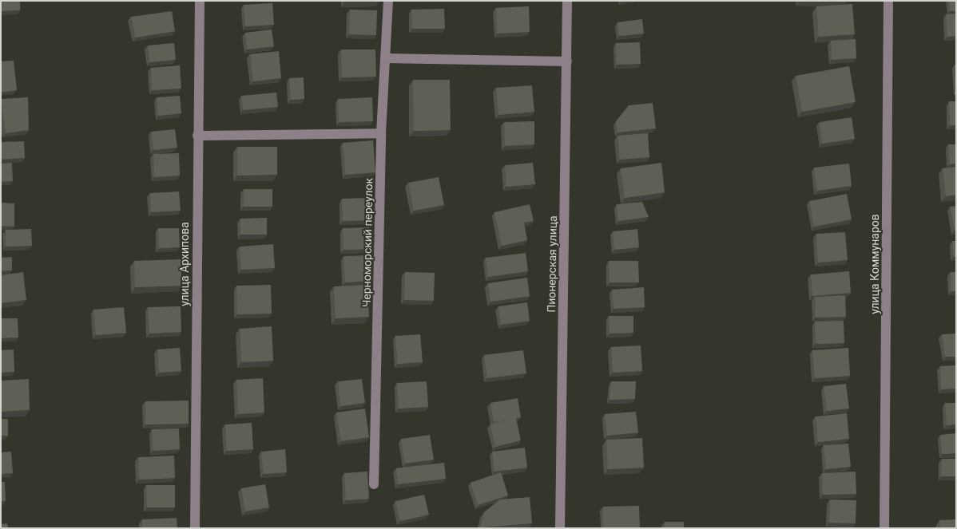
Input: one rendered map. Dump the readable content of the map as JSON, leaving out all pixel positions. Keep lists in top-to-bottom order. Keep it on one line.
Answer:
{"streets":{"street":["Черноморский переулок","улица Архипова","Пионерская улица","улица Коммунаров"]}}
